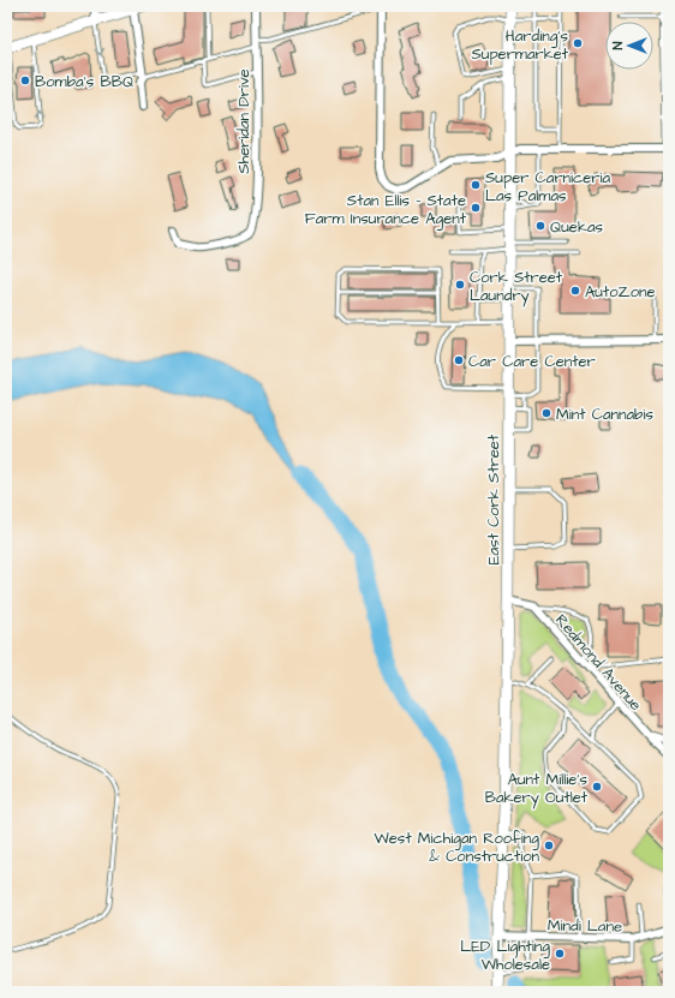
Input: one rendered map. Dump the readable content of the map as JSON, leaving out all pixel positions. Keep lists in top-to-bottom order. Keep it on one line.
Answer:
{"streets":{"street":["Sheridan Drive","East Cork Street","Redmond Avenue","Mindi Lane"]},"crossings":[["East Cork Street","Redmond Avenue"],["East Cork Street","Mindi Lane"]],"places":["Harding's Supermarket","Bomba's BBQ","Super Carniceria Las Palmas","Stan Ellis - State Farm Insurance Agent","Quekas","Cork Street Laundry","AutoZone","Car Care Center","Mint Cannabis","Aunt Millie's Bakery Outlet","West Michigan Roofing & Construction","LED Lighting Wholesale"],"north":"left"}
